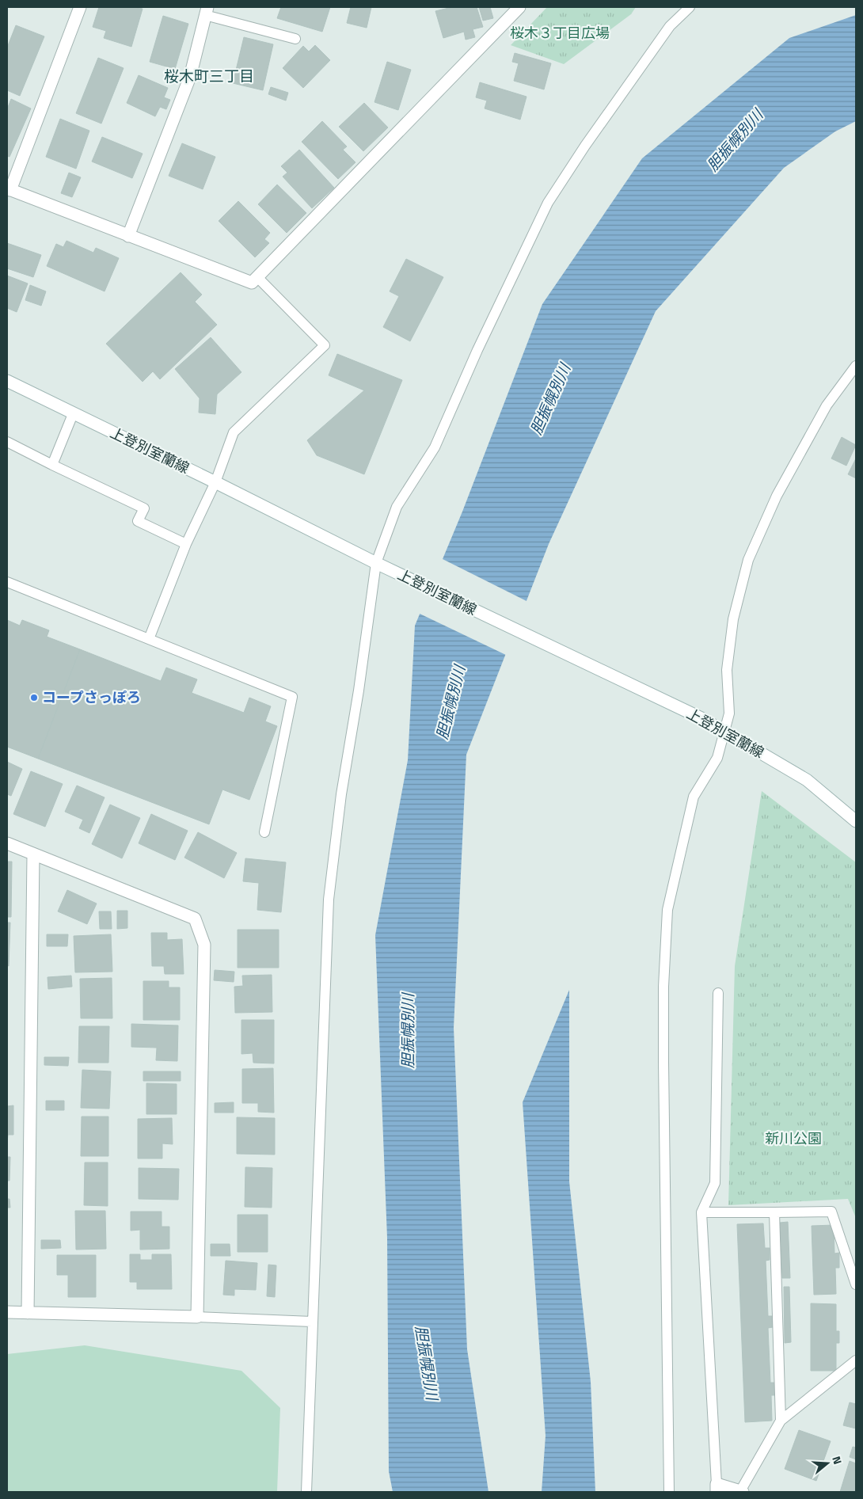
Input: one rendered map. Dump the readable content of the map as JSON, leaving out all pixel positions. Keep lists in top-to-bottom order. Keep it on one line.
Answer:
{"streets":{"street":["上登別室蘭線"]},"districts":["桜木町三丁目"],"water":["胆振幌別川"],"parks":["桜木３丁目広場","新川公園"],"places":["コープさっぽろ"],"north":"right"}
